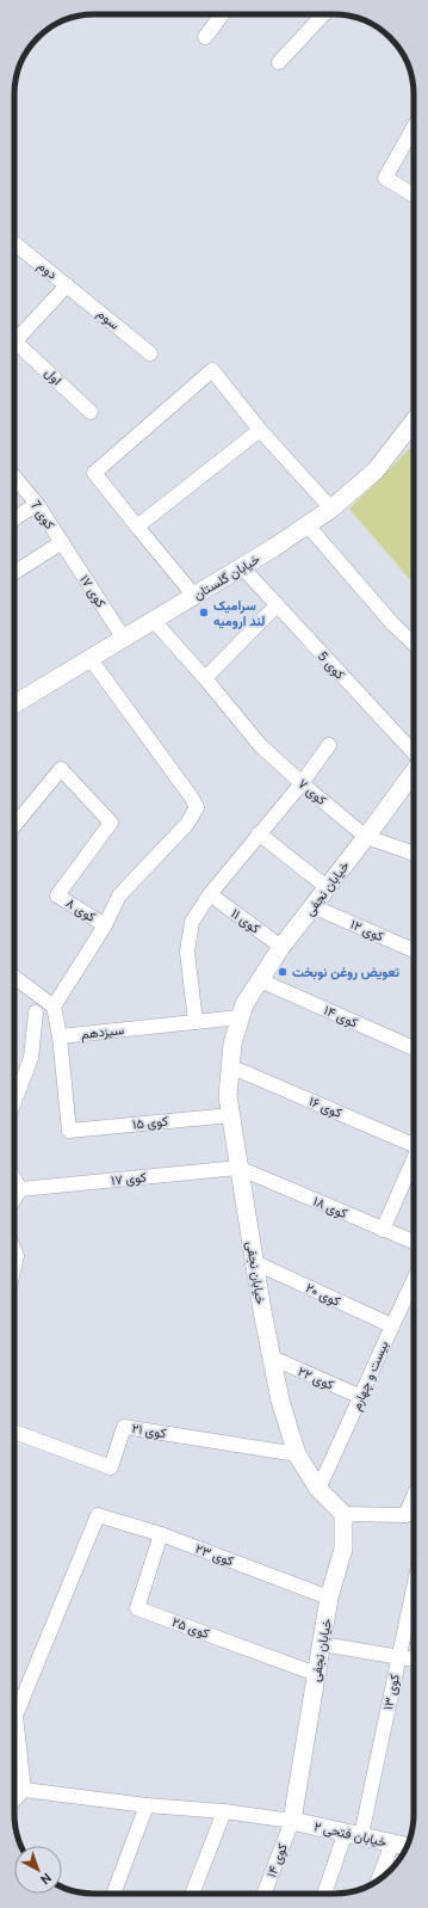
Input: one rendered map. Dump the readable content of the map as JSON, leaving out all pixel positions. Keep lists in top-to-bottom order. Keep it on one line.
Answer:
{"streets":{"street":["دوم","سوم","اول","کوی 7","خیابان گلستان","کوی ۱۷","کوی 5","کوی ۷","خیابان نجفی","کوی ۸","کوی ۱۱","کوی ۱۲","کوی ۱۴","سیزدهم","کوی ۱۶","کوی ۱۵","کوی ۱۸","کوی ۲۰","بیست و چهارم","کوی ۲۲","کوی ۲۱","کوی ۲۳","کوی ۲۵","کوی ۱۳","خیابان فتحی ۲"]},"crossings":[["دوم","سوم"],["کوی 7","کوی ۱۷"],["خیابان گلستان","کوی ۱۷"],["خیابان گلستان","کوی 5"],["خیابان گلستان","کوی ۷"],["کوی ۱۷","خیابان نجفی"],["کوی ۱۷","کوی ۱۸"],["کوی ۷","خیابان نجفی"],["خیابان نجفی","کوی ۱۱"],["خیابان نجفی","کوی ۱۲"],["خیابان نجفی","کوی ۱۴"],["خیابان نجفی","سیزدهم"],["خیابان نجفی","کوی ۱۶"],["خیابان نجفی","کوی ۱۵"],["خیابان نجفی","کوی ۱۸"],["خیابان نجفی","کوی ۲۰"],["خیابان نجفی","بیست و چهارم"],["خیابان نجفی","کوی ۲۲"],["خیابان نجفی","کوی ۲۱"],["خیابان نجفی","کوی ۲۳"],["خیابان نجفی","کوی ۲۵"],["خیابان نجفی","خیابان فتحی ۲"],["کوی ۱۴","خیابان فتحی ۲"],["سیزدهم","کوی ۱۵"],["کوی ۲۰","بیست و چهارم"],["بیست و چهارم","کوی ۲۲"],["کوی ۲۳","کوی ۲۵"],["کوی ۱۳","خیابان فتحی ۲"]],"places":["سرامیک لند ارومیه","تعویض روغن نوبخت"],"north":"bottom right"}
